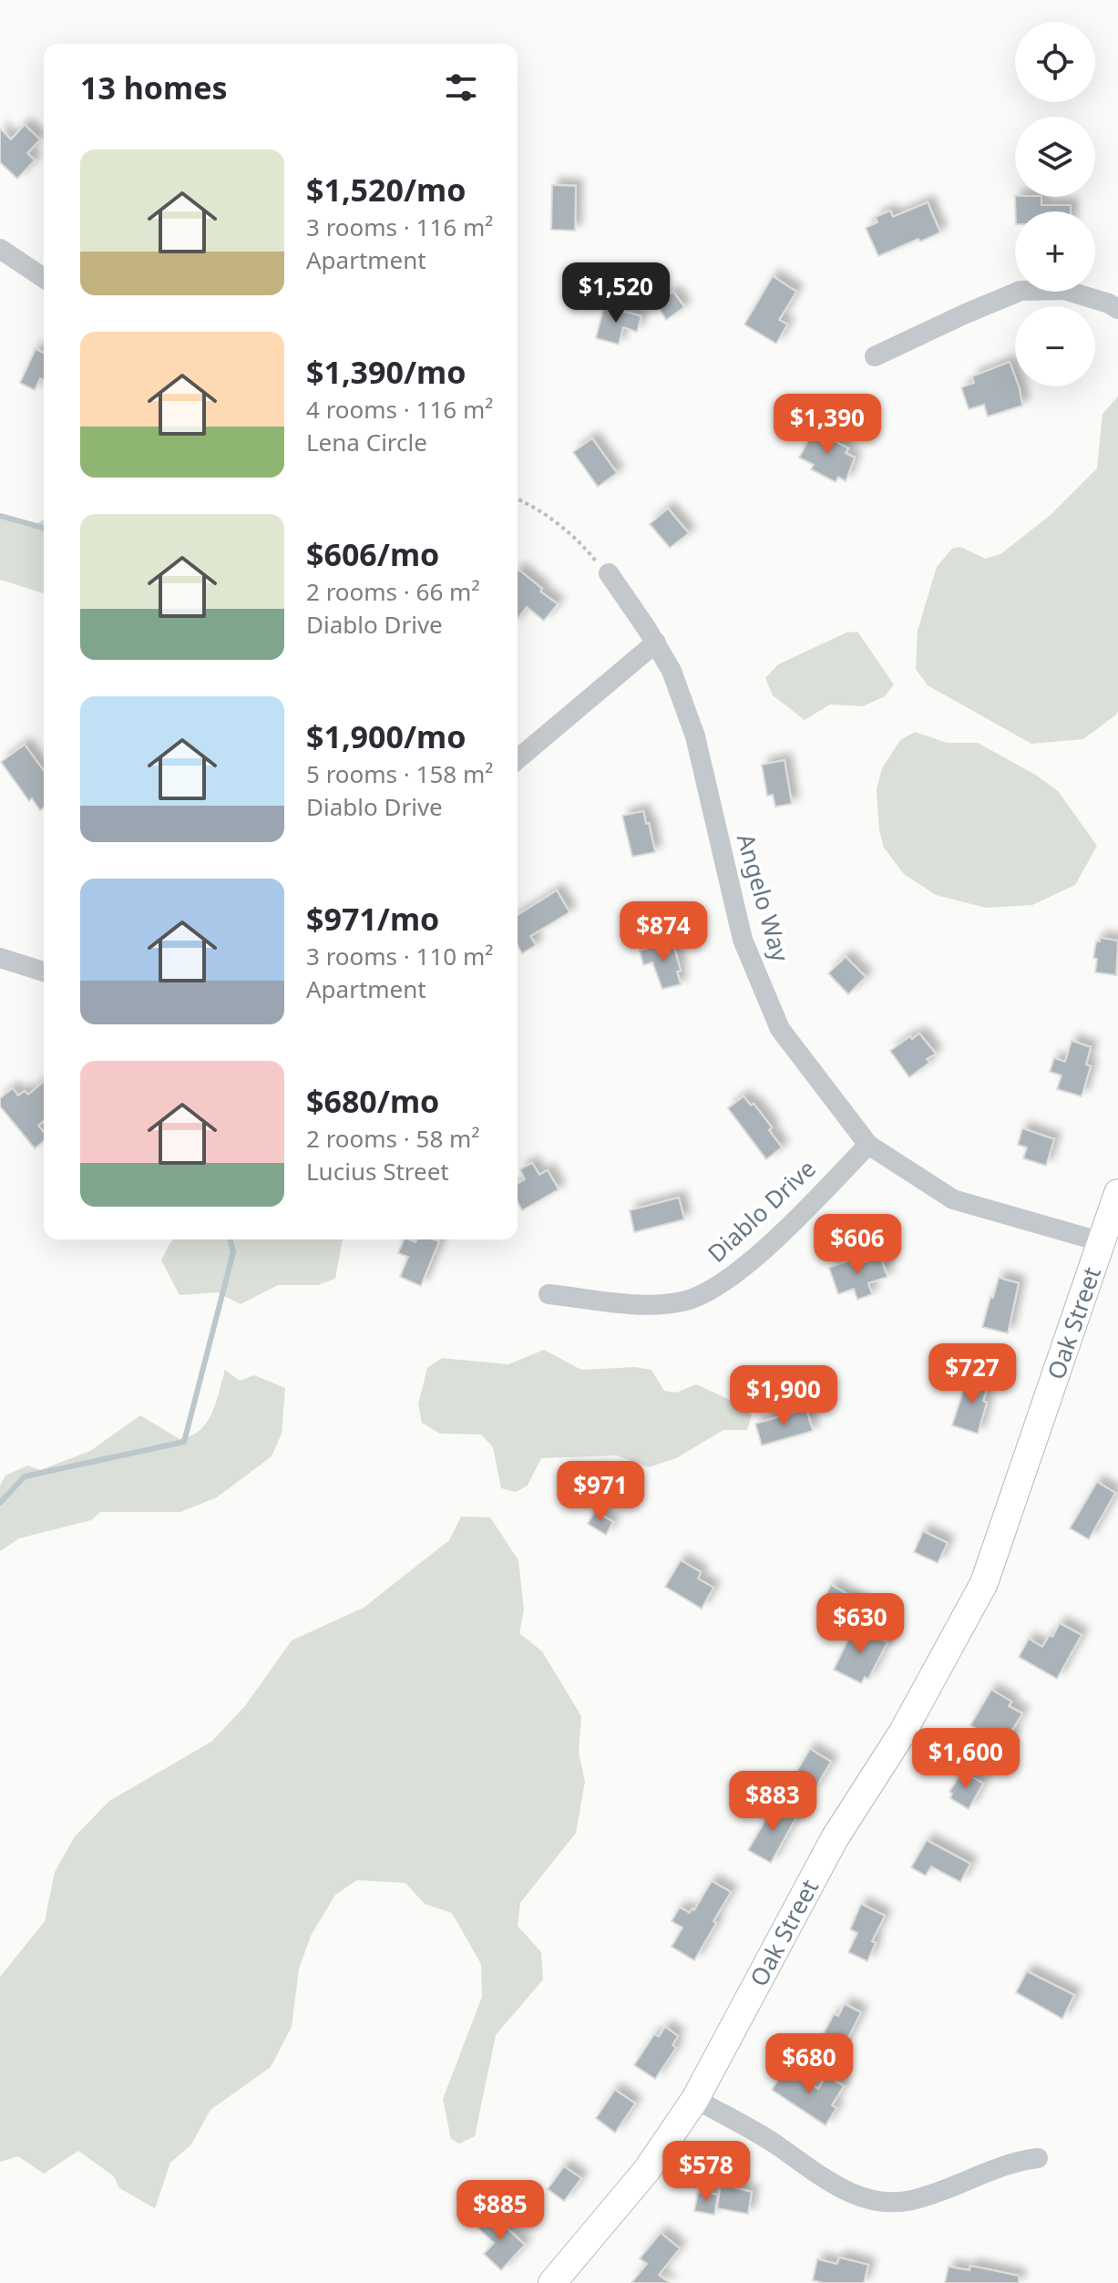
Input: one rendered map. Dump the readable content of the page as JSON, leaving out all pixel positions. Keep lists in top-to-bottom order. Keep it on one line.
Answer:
{"streets":{"main road":["Oak Street"],"street":["Angelo Way","Diablo Drive"]},"crossings":[["Angelo Way","Diablo Drive"],["Angelo Way","Oak Street"]],"page":{"map_buttons":["+","−"],"heading":"13 homes","list":[{"name":"$1,520/mo","note":"3 rooms · 116 m² · Apartment"},{"name":"$1,390/mo","note":"4 rooms · 116 m² · Lena Circle"},{"name":"$606/mo","note":"2 rooms · 66 m² · Diablo Drive"},{"name":"$1,900/mo","note":"5 rooms · 158 m² · Diablo Drive"},{"name":"$971/mo","note":"3 rooms · 110 m² · Apartment"},{"name":"$680/mo","note":"2 rooms · 58 m² · Lucius Street"}],"price":["$1,520","$1,390","$874","$606","$727","$1,900","$971","$630","$1,600","$883","$680","$578","$885"]}}
